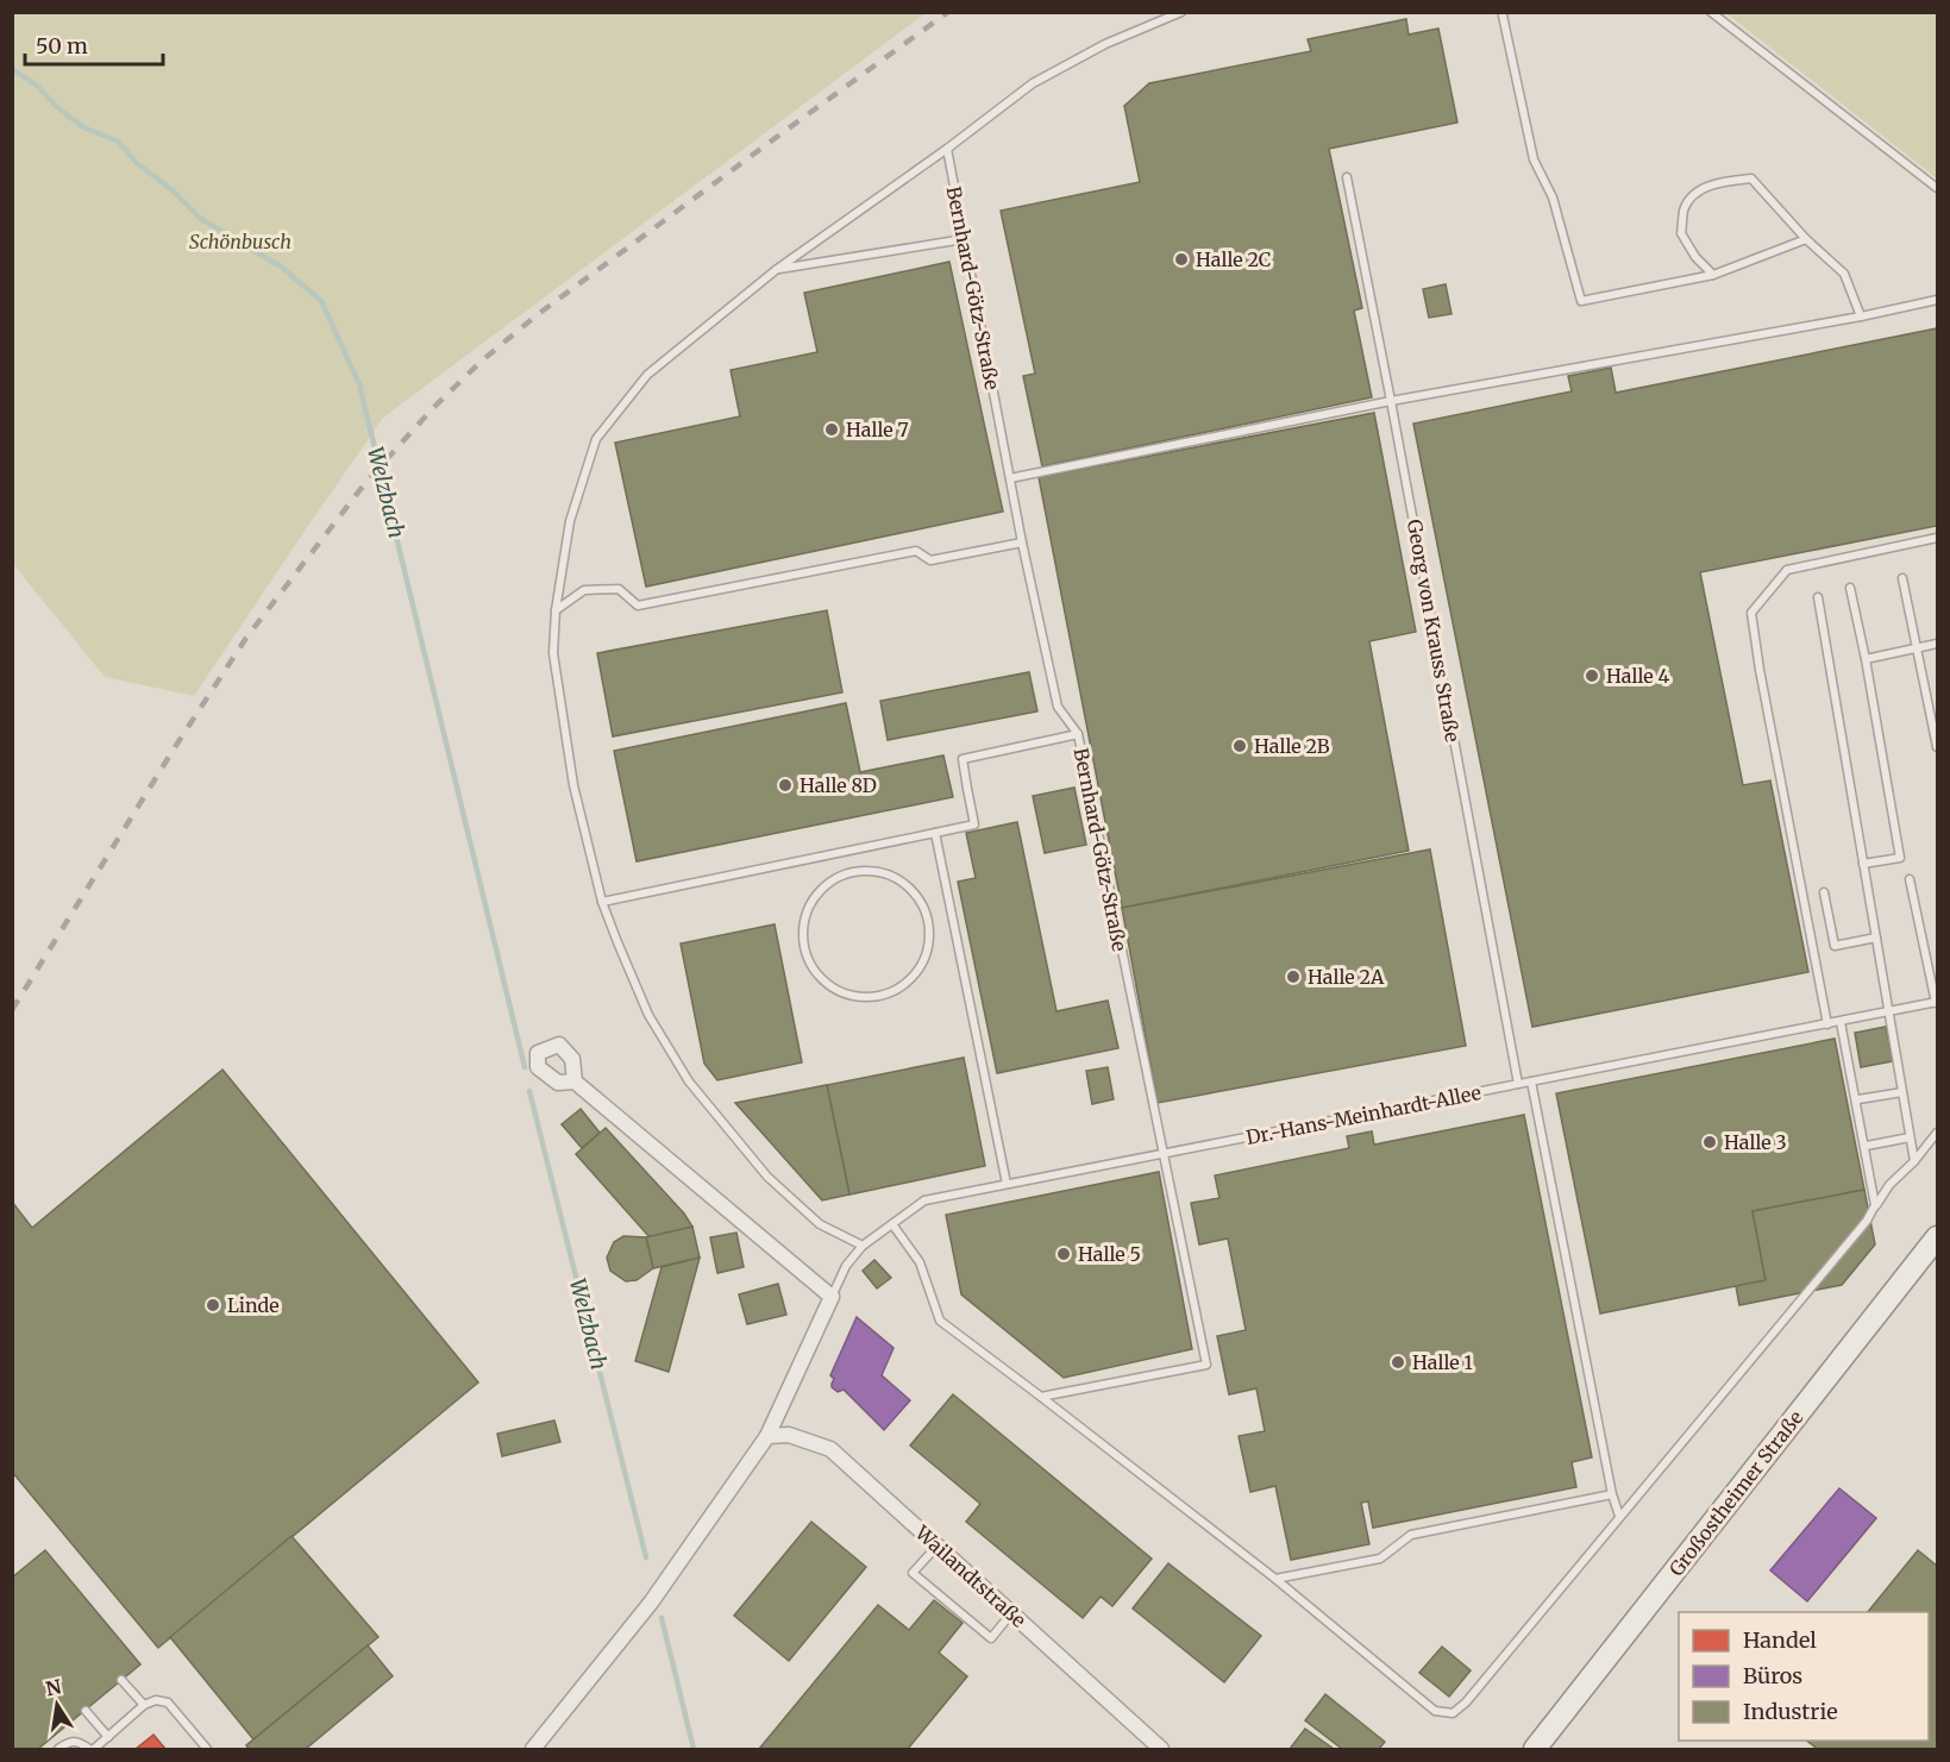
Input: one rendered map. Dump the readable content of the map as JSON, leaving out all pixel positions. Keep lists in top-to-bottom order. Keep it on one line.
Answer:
{"streets":{"main road":["Großostheimer Straße"],"street":["Wailandtstraße"],"lane":["Bernhard-Götz-Straße","Georg von Krauss Straße","Dr.-Hans-Meinhardt-Allee"]},"crossings":[["Bernhard-Götz-Straße","Dr.-Hans-Meinhardt-Allee"],["Georg von Krauss Straße","Dr.-Hans-Meinhardt-Allee"]],"water":["Welzbach"],"parks":["Schönbusch"],"places":["Halle 2C","Halle 7","Halle 4","Halle 2B","Halle 8D","Halle 2A","Halle 3","Halle 5","Linde","Halle 1"],"legend":["Handel","Büros","Industrie"],"scale_bar":"50 m","north":"top"}
